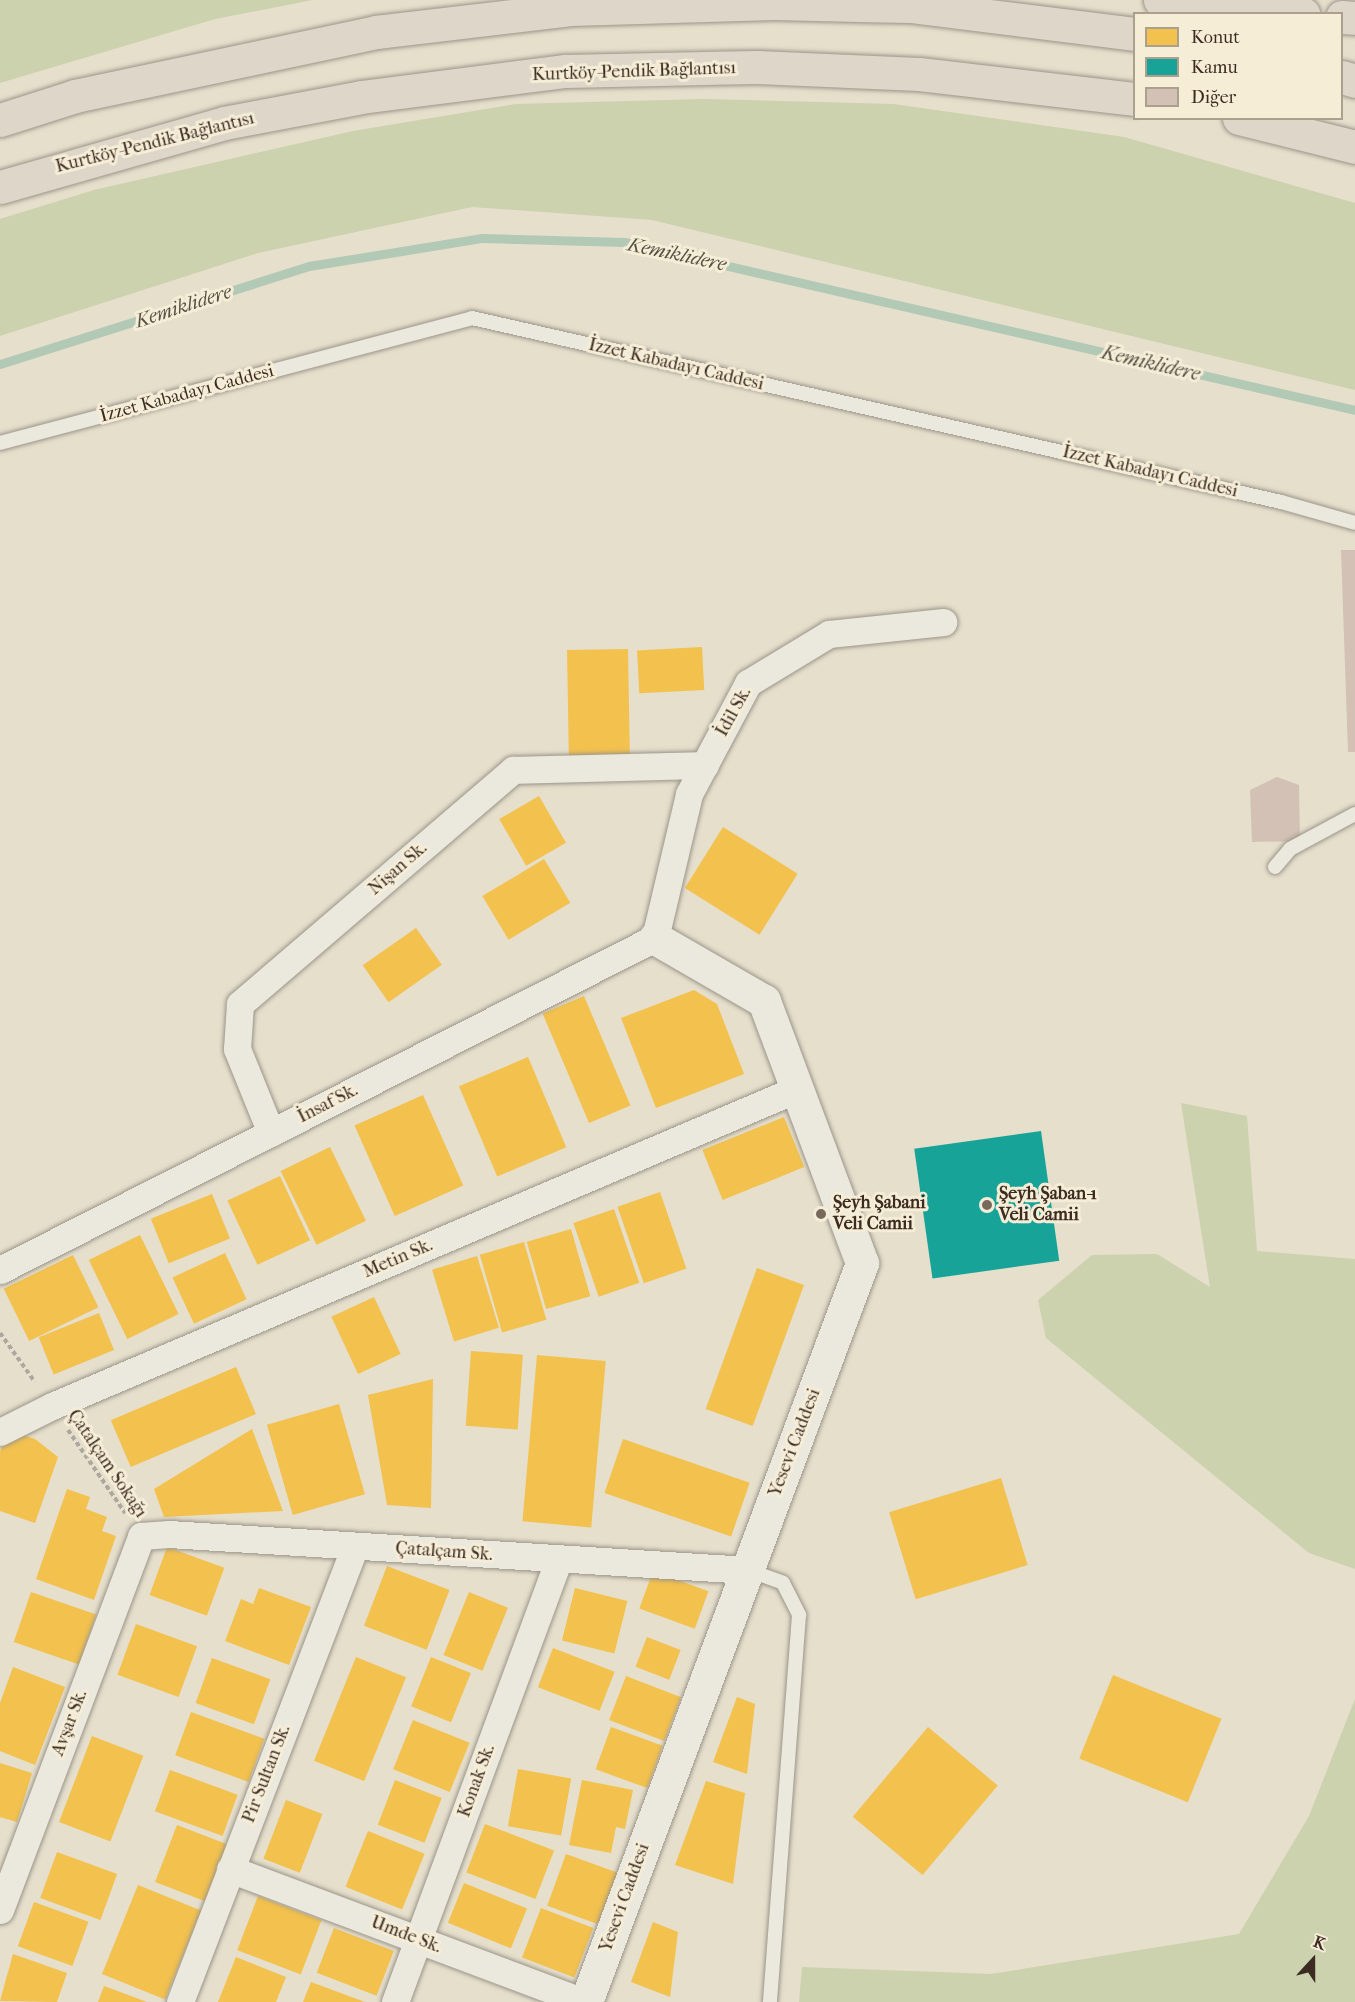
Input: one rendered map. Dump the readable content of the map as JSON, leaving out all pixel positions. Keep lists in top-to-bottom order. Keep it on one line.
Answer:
{"streets":{"highway":["Kurtköy-Pendik Bağlantısı"],"street":["İdil Sk.","Nişan Sk.","İnsaf Sk.","Metin Sk.","Yesevi Caddesi","Çatalçam Sk.","Avşar Sk.","Pir Sultan Sk.","Konak Sk.","Umde Sk."],"lane":["İzzet Kabadayı Caddesi"],"path":["Çatalçam Sokağı"]},"crossings":[["İdil Sk.","Nişan Sk."],["İdil Sk.","İnsaf Sk."],["İdil Sk.","Yesevi Caddesi"],["Nişan Sk.","İnsaf Sk."],["İnsaf Sk.","Yesevi Caddesi"],["Metin Sk.","Yesevi Caddesi"],["Metin Sk.","Çatalçam Sokağı"],["Yesevi Caddesi","Çatalçam Sk."],["Yesevi Caddesi","Umde Sk."],["Çatalçam Sokağı","Çatalçam Sk."],["Çatalçam Sokağı","Avşar Sk."],["Çatalçam Sk.","Avşar Sk."],["Çatalçam Sk.","Pir Sultan Sk."],["Çatalçam Sk.","Konak Sk."],["Pir Sultan Sk.","Umde Sk."],["Konak Sk.","Umde Sk."]],"water":["Kemiklidere"],"places":["Şeyh Şaban-ı Veli Camii","Şeyh Şabani Veli Camii"],"legend":["Konut","Kamu","Diğer"],"north":"top"}
